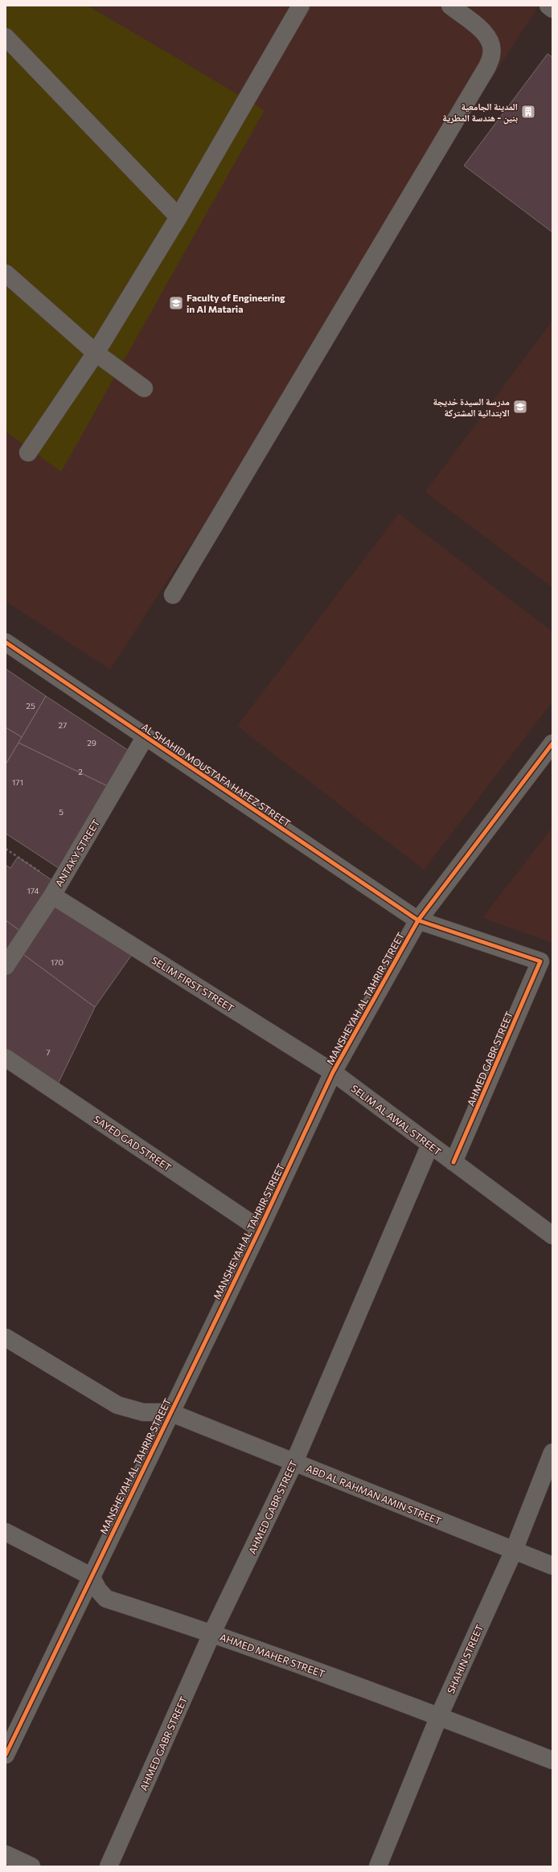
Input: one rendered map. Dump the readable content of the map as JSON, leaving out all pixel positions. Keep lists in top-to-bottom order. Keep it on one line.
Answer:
{"streets":{"street":["AL SHAHID MOUSTAFA HAFEZ STREET","ANTAKY STREET","SELIM FIRST STREET","MANSHEYAH AL TAHRIR STREET","AHMED GABR STREET","SELIM AL AWAL STREET","SAYED GAD STREET","ABD AL RAHMAN AMIN STREET","AHMED MAHER STREET","SHAHIN STREET"]},"crossings":[["AL SHAHID MOUSTAFA HAFEZ STREET","ANTAKY STREET"],["AL SHAHID MOUSTAFA HAFEZ STREET","MANSHEYAH AL TAHRIR STREET"],["AL SHAHID MOUSTAFA HAFEZ STREET","AHMED GABR STREET"],["ANTAKY STREET","SELIM FIRST STREET"],["SELIM FIRST STREET","MANSHEYAH AL TAHRIR STREET"],["SELIM FIRST STREET","SELIM AL AWAL STREET"],["MANSHEYAH AL TAHRIR STREET","SELIM AL AWAL STREET"],["MANSHEYAH AL TAHRIR STREET","SAYED GAD STREET"],["MANSHEYAH AL TAHRIR STREET","ABD AL RAHMAN AMIN STREET"],["MANSHEYAH AL TAHRIR STREET","AHMED MAHER STREET"],["AHMED GABR STREET","SELIM AL AWAL STREET"],["AHMED GABR STREET","ABD AL RAHMAN AMIN STREET"],["AHMED GABR STREET","AHMED MAHER STREET"],["ABD AL RAHMAN AMIN STREET","SHAHIN STREET"],["AHMED MAHER STREET","SHAHIN STREET"]],"places":{"building":["المدينة الجامعية بنين - هندسة المطرية"],"school or university":["Faculty of Engineering in Al Mataria","مدرسة السيدة خديجة الابتدائية المشتركة"]},"house_numbers":["25","27","29","2","171","5","174","170","7"]}
